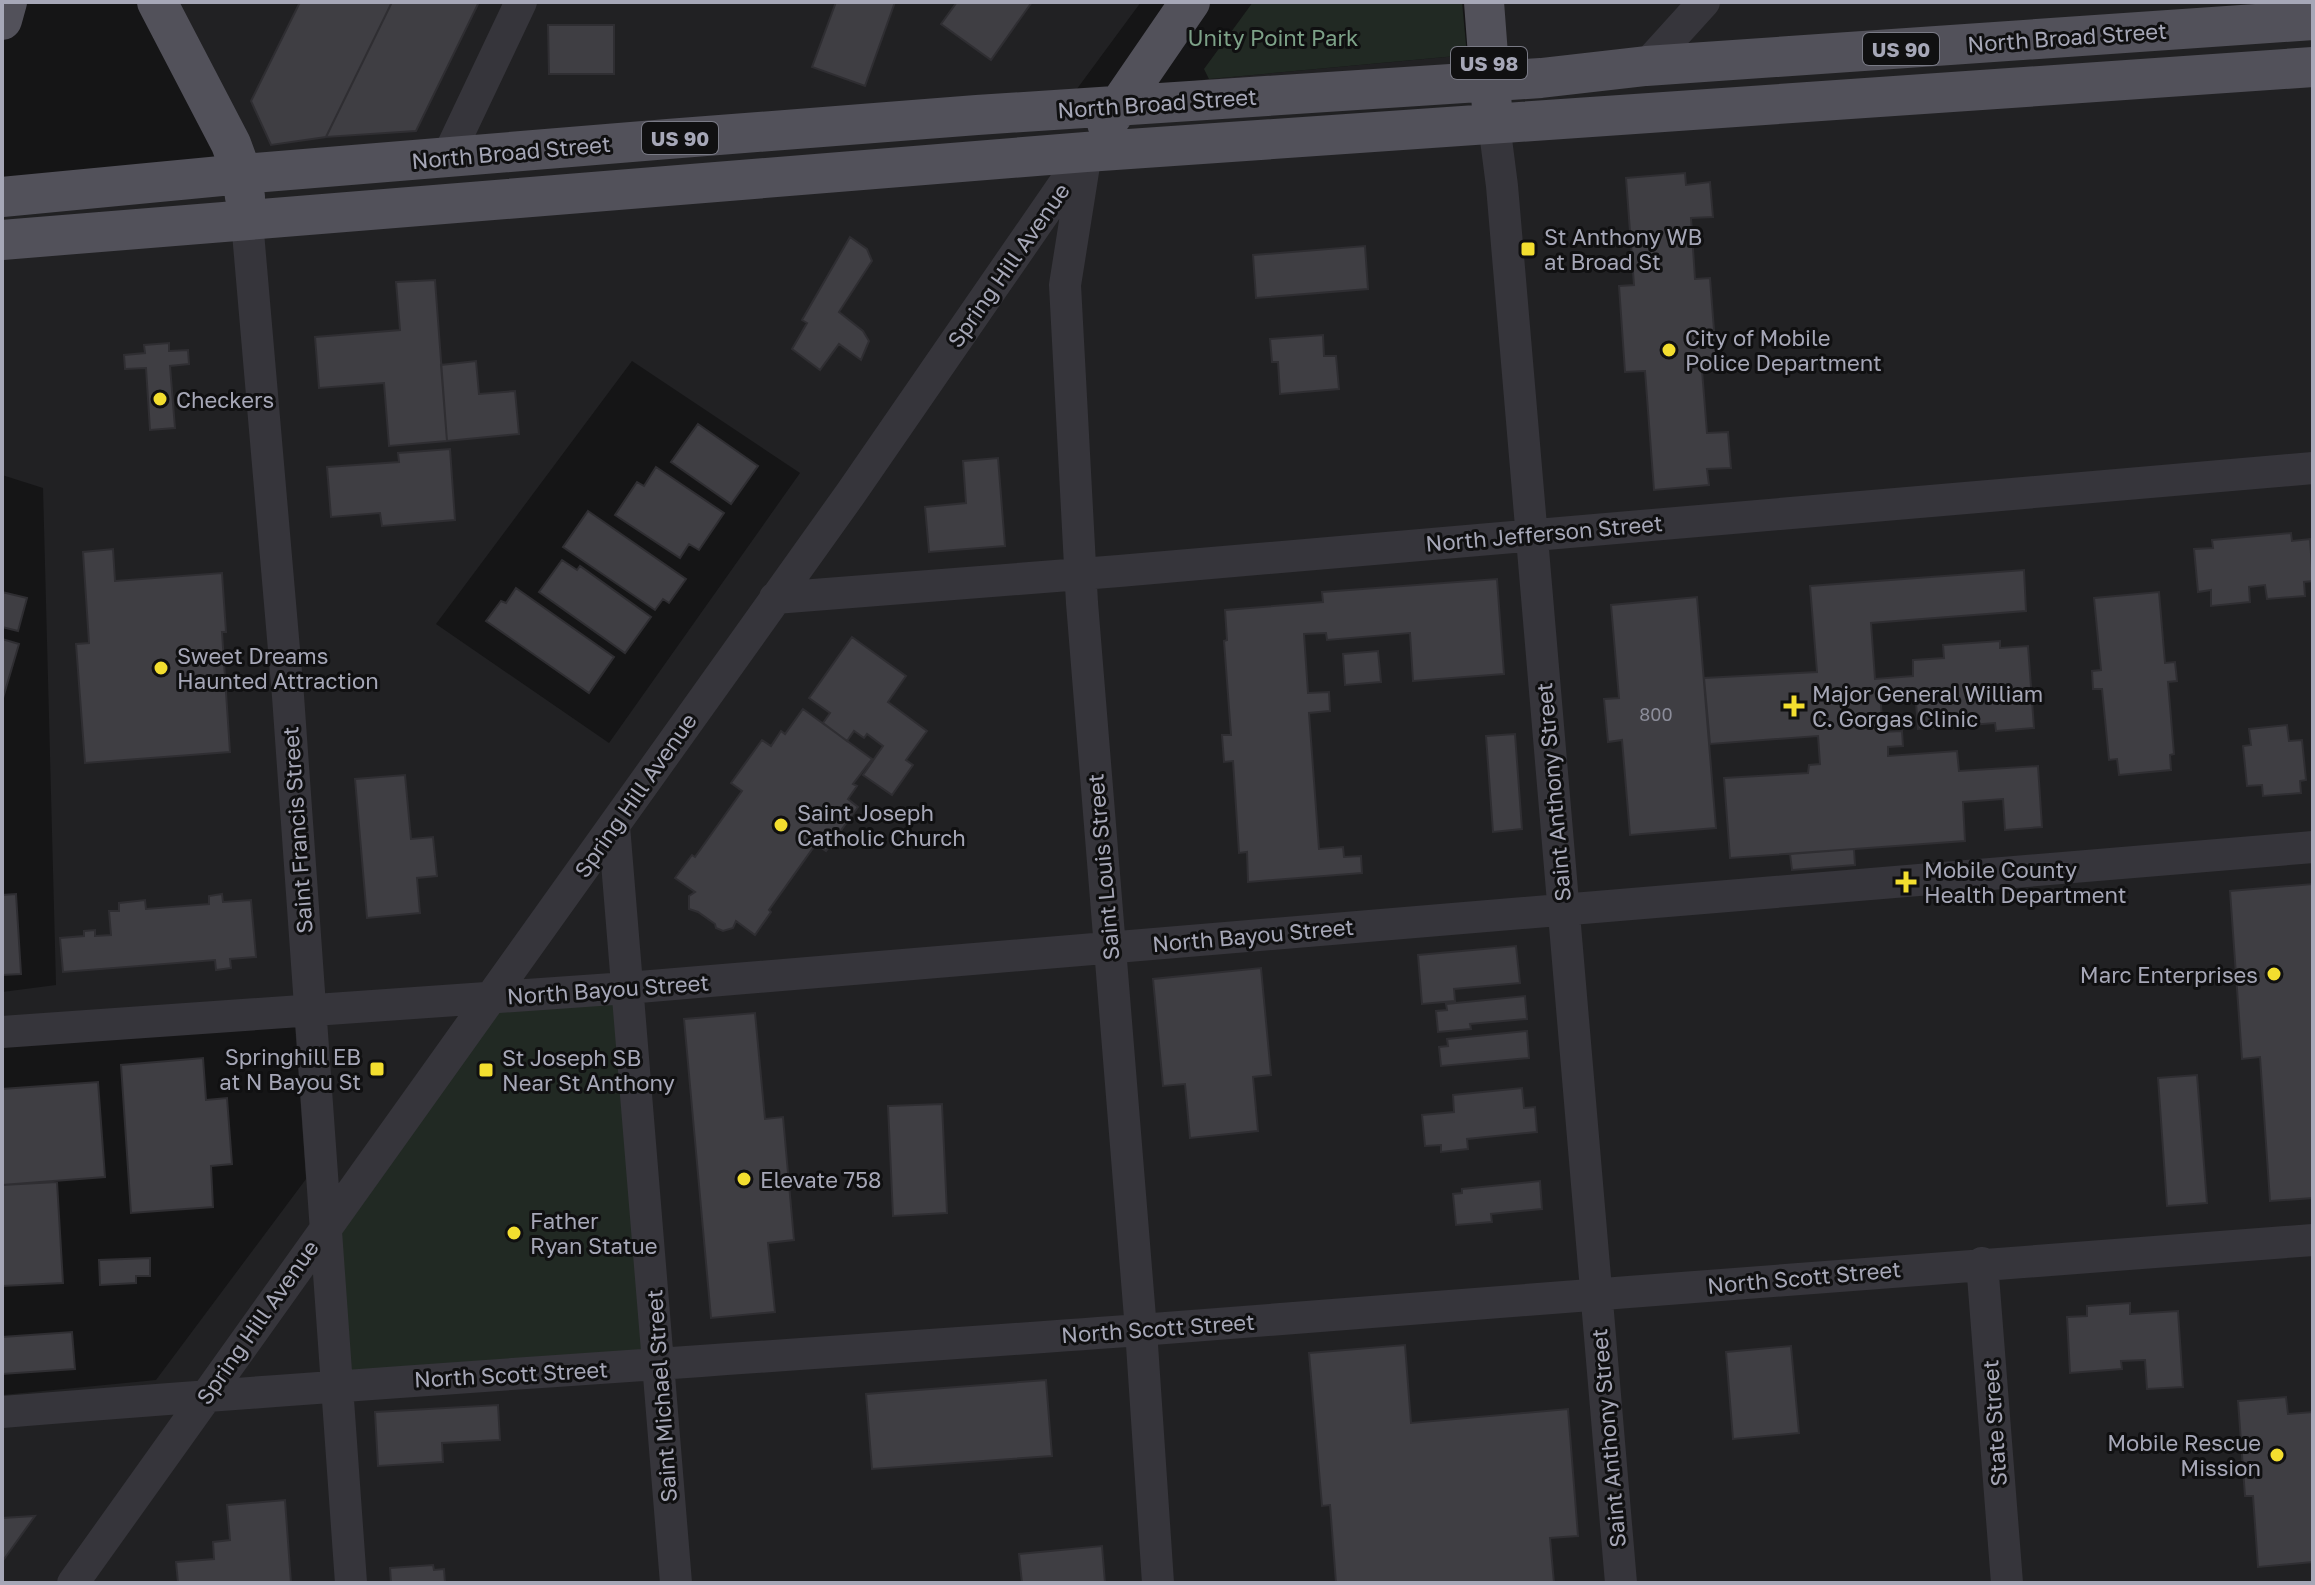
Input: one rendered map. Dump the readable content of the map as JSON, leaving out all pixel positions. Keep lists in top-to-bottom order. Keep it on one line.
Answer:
{"streets":{"main road":["North Broad Street","US 90","US 98","Spring Hill Avenue","Saint Anthony Street","Saint Francis Street"],"street":["North Jefferson Street","Saint Louis Street","North Bayou Street","North Scott Street","Saint Michael Street","State Street"]},"crossings":[["North Broad Street","Spring Hill Avenue"],["North Broad Street","Saint Anthony Street"],["North Broad Street","Saint Francis Street"],["North Broad Street","Saint Louis Street"],["Spring Hill Avenue","North Jefferson Street"],["Spring Hill Avenue","Saint Francis Street"],["Spring Hill Avenue","Saint Louis Street"],["Spring Hill Avenue","North Bayou Street"],["Spring Hill Avenue","North Scott Street"],["Spring Hill Avenue","Saint Michael Street"],["North Jefferson Street","Saint Anthony Street"],["North Jefferson Street","Saint Louis Street"],["Saint Anthony Street","North Bayou Street"],["Saint Anthony Street","North Scott Street"],["Saint Francis Street","North Bayou Street"],["Saint Francis Street","North Scott Street"],["Saint Louis Street","North Bayou Street"],["Saint Louis Street","North Scott Street"],["North Bayou Street","Saint Michael Street"],["North Scott Street","Saint Michael Street"],["North Scott Street","State Street"]],"parks":["Unity Point Park"],"places":{"transit":["St Anthony WB at Broad St","Springhill EB at N Bayou St","St Joseph SB Near St Anthony"],"other":["City of Mobile Police Department","Checkers","Sweet Dreams Haunted Attraction","Saint Joseph Catholic Church","Marc Enterprises","Elevate 758","Father Ryan Statue","Mobile Rescue Mission"],"health":["Major General William C. Gorgas Clinic","Mobile County Health Department"]},"house_numbers":["800"]}
